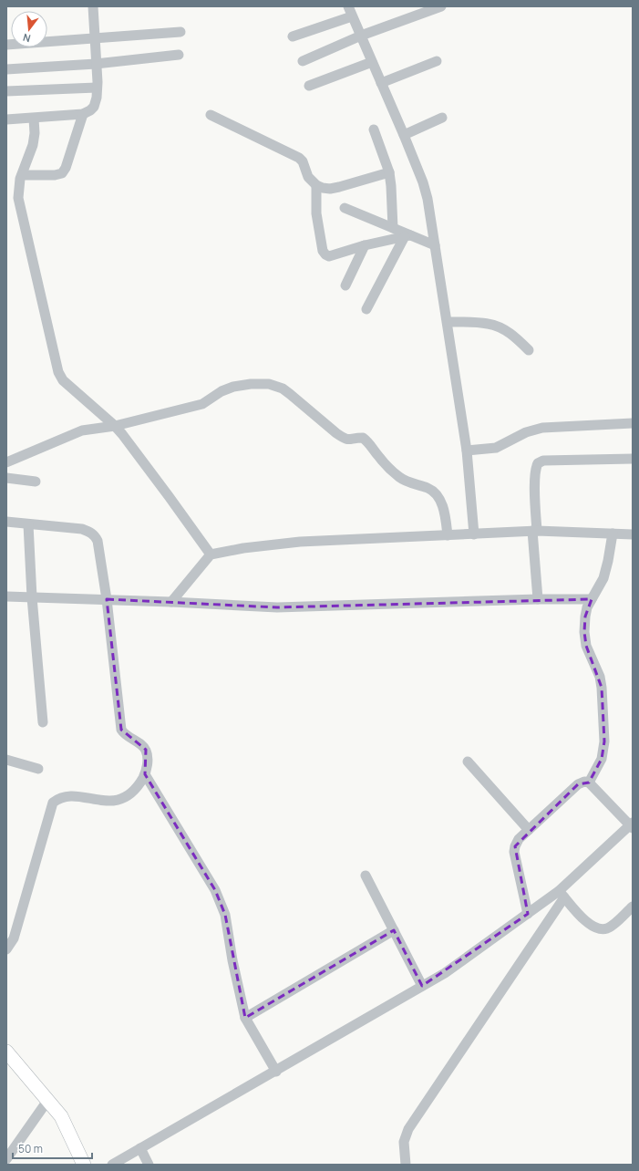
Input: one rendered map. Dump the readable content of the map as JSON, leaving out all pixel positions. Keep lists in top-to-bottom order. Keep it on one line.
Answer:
{"scale_bar":"50 m","north":"bottom"}
